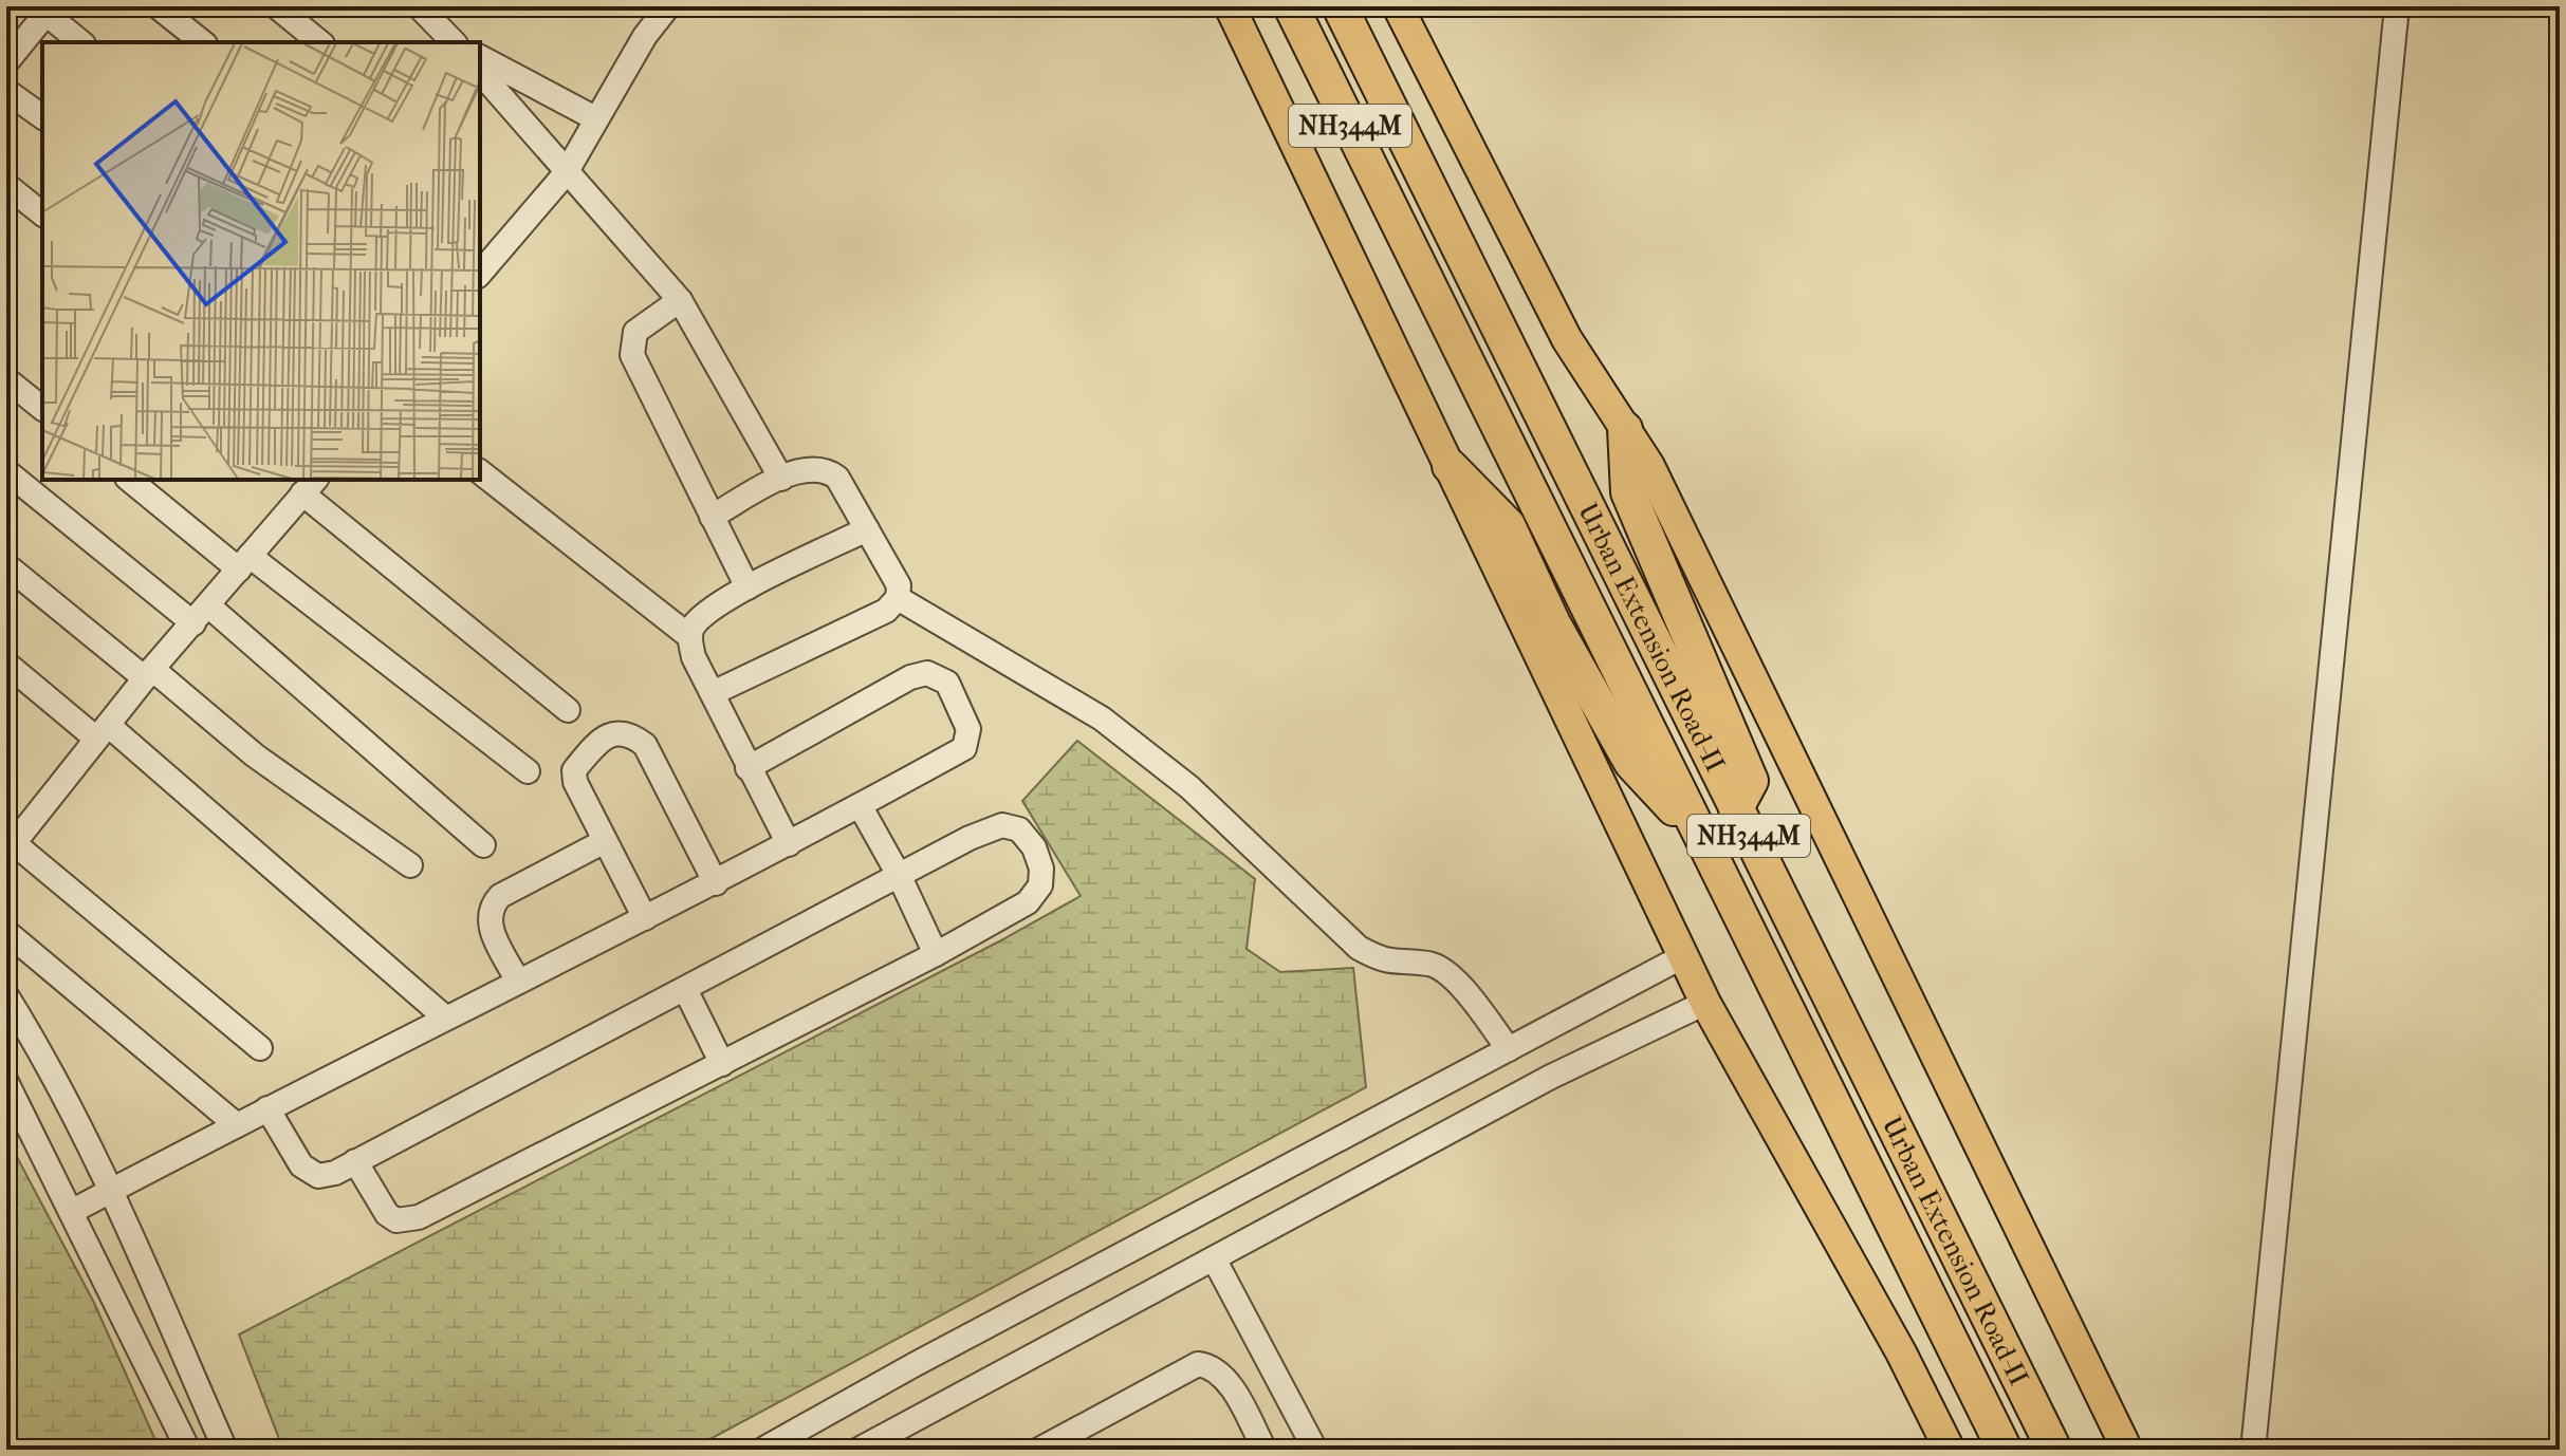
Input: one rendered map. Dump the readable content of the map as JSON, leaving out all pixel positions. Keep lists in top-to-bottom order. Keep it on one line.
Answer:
{"streets":{"highway":["NH344M","Urban Extension Road-II"]}}
